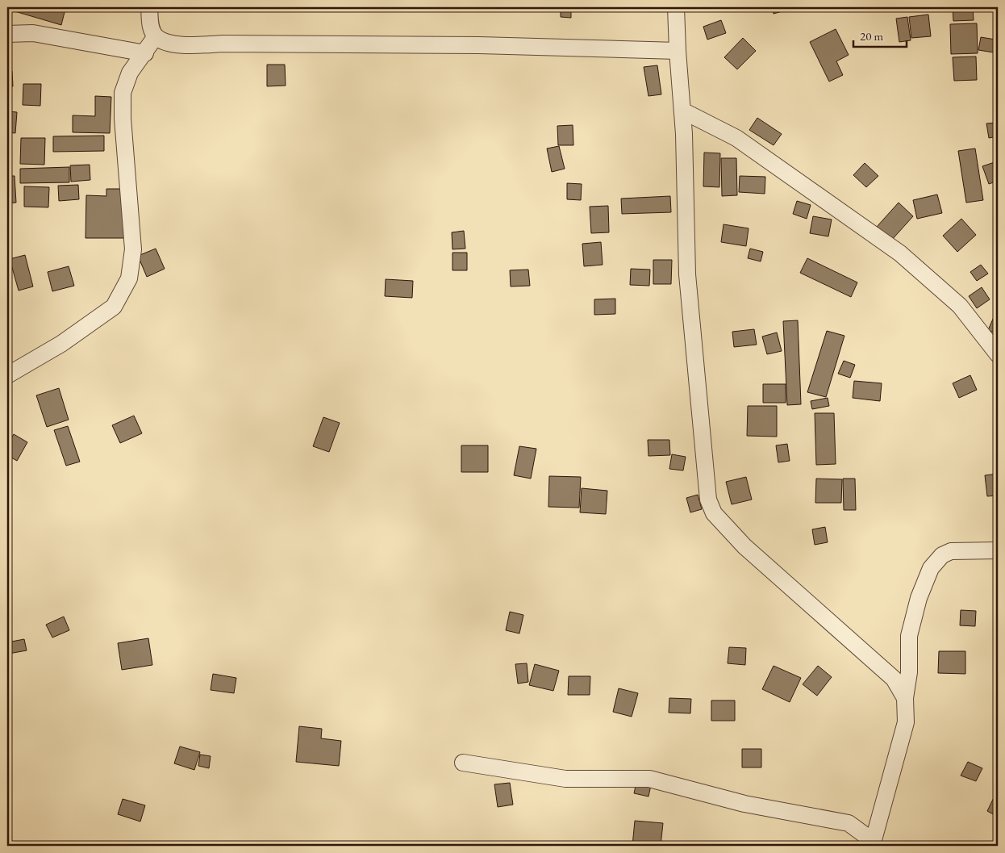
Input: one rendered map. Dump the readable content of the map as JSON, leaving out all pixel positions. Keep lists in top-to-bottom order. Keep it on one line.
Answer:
{"scale_bar":"20 m"}
